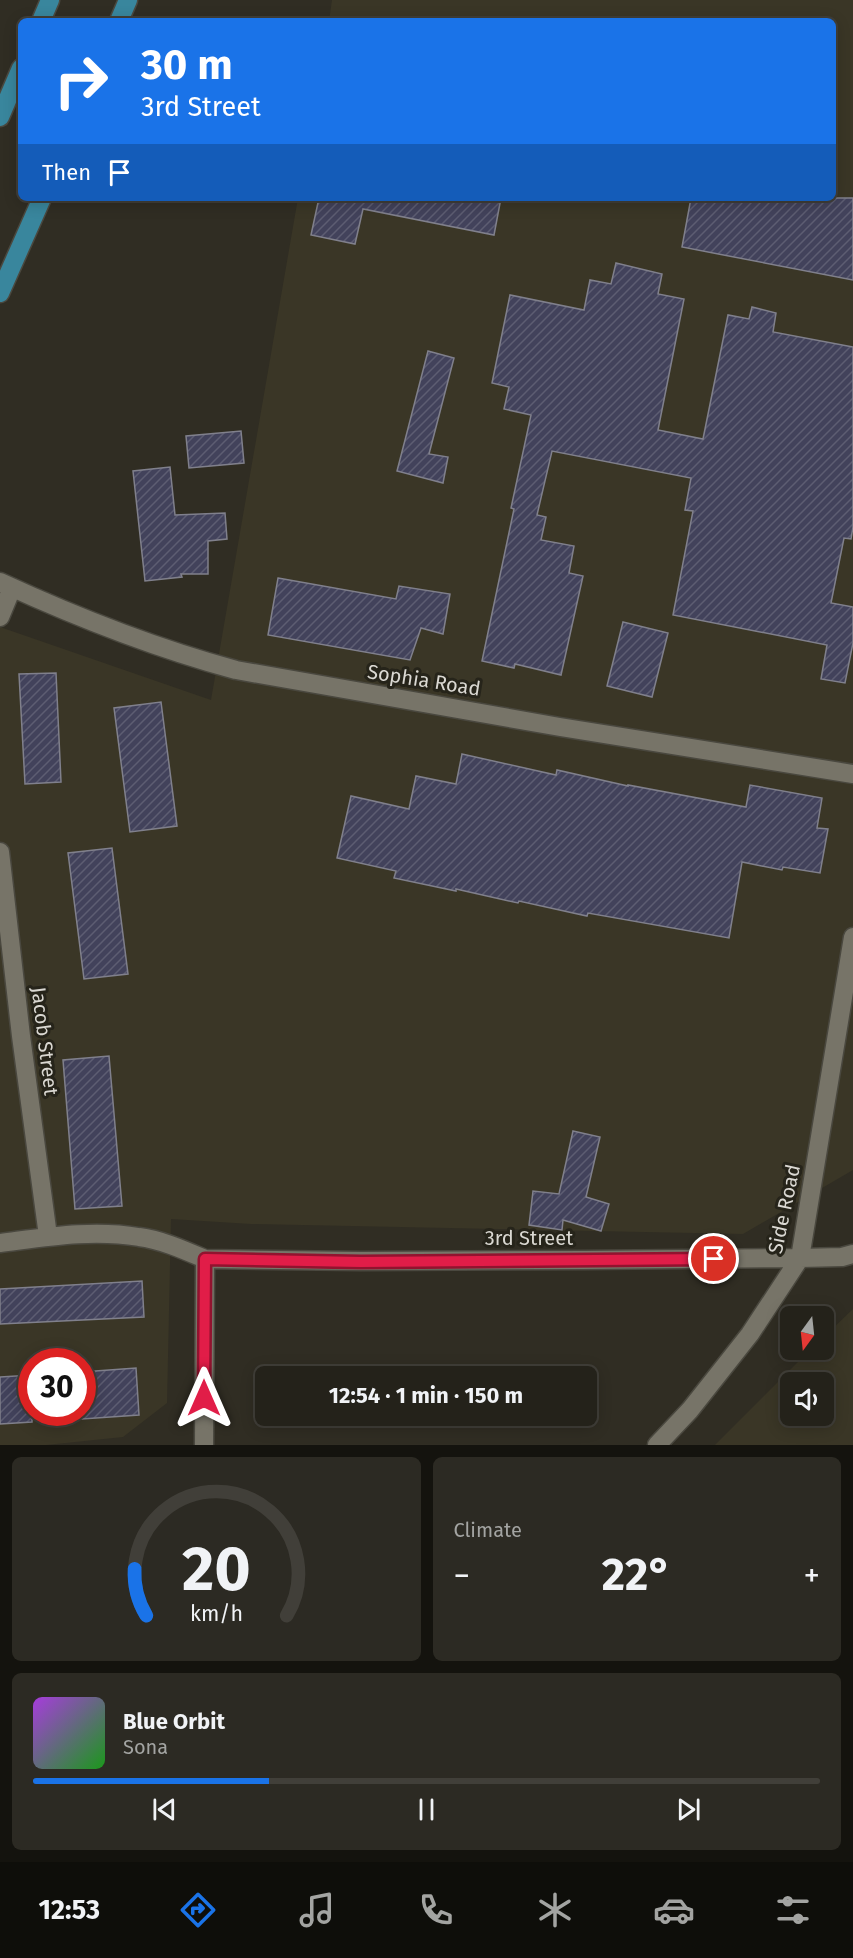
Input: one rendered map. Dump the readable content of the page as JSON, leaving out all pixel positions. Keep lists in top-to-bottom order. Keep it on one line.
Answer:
{"streets":{"street":["Sophia Road","Jacob Street","Side Road","3rd Street"]},"crossings":[["Side Road","3rd Street"]],"north":"bottom","page":{"turn":["30 m","3rd Street"],"then":"Then","limit":"30","trip":"12:54 · 1 min · 150 m","tile":"Climate","heat":["−","22°","+"],"song":["Blue Orbit","Sona"],"tabs":"12:53","gauge":["20","km/h"]}}
